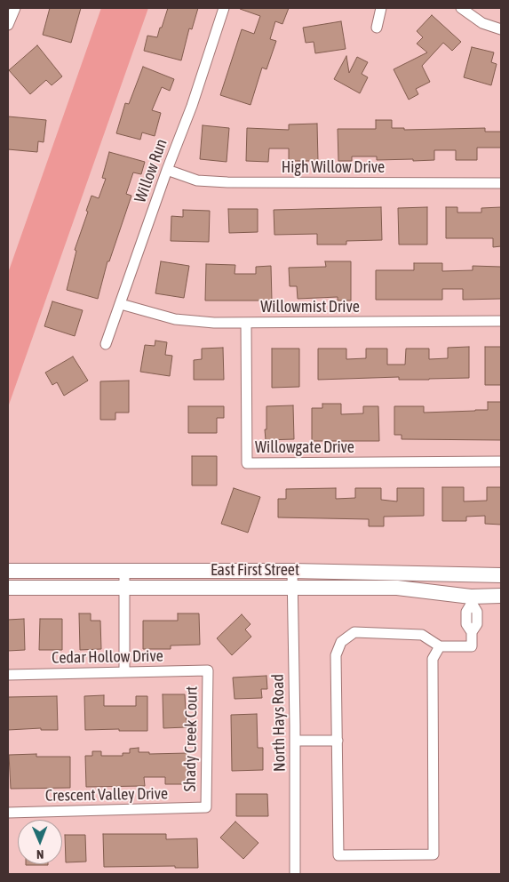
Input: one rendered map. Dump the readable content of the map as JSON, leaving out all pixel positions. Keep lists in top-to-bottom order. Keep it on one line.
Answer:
{"streets":{"main road":["East First Street"],"street":["High Willow Drive","Willow Run","Willowmist Drive","Willowgate Drive","Cedar Hollow Drive","North Hays Road","Shady Creek Court","Crescent Valley Drive"]},"crossings":[["High Willow Drive","Willow Run"],["Willow Run","Willowmist Drive"],["Willowmist Drive","Willowgate Drive"],["East First Street","North Hays Road"],["Cedar Hollow Drive","Shady Creek Court"],["Shady Creek Court","Crescent Valley Drive"]],"north":"bottom"}
